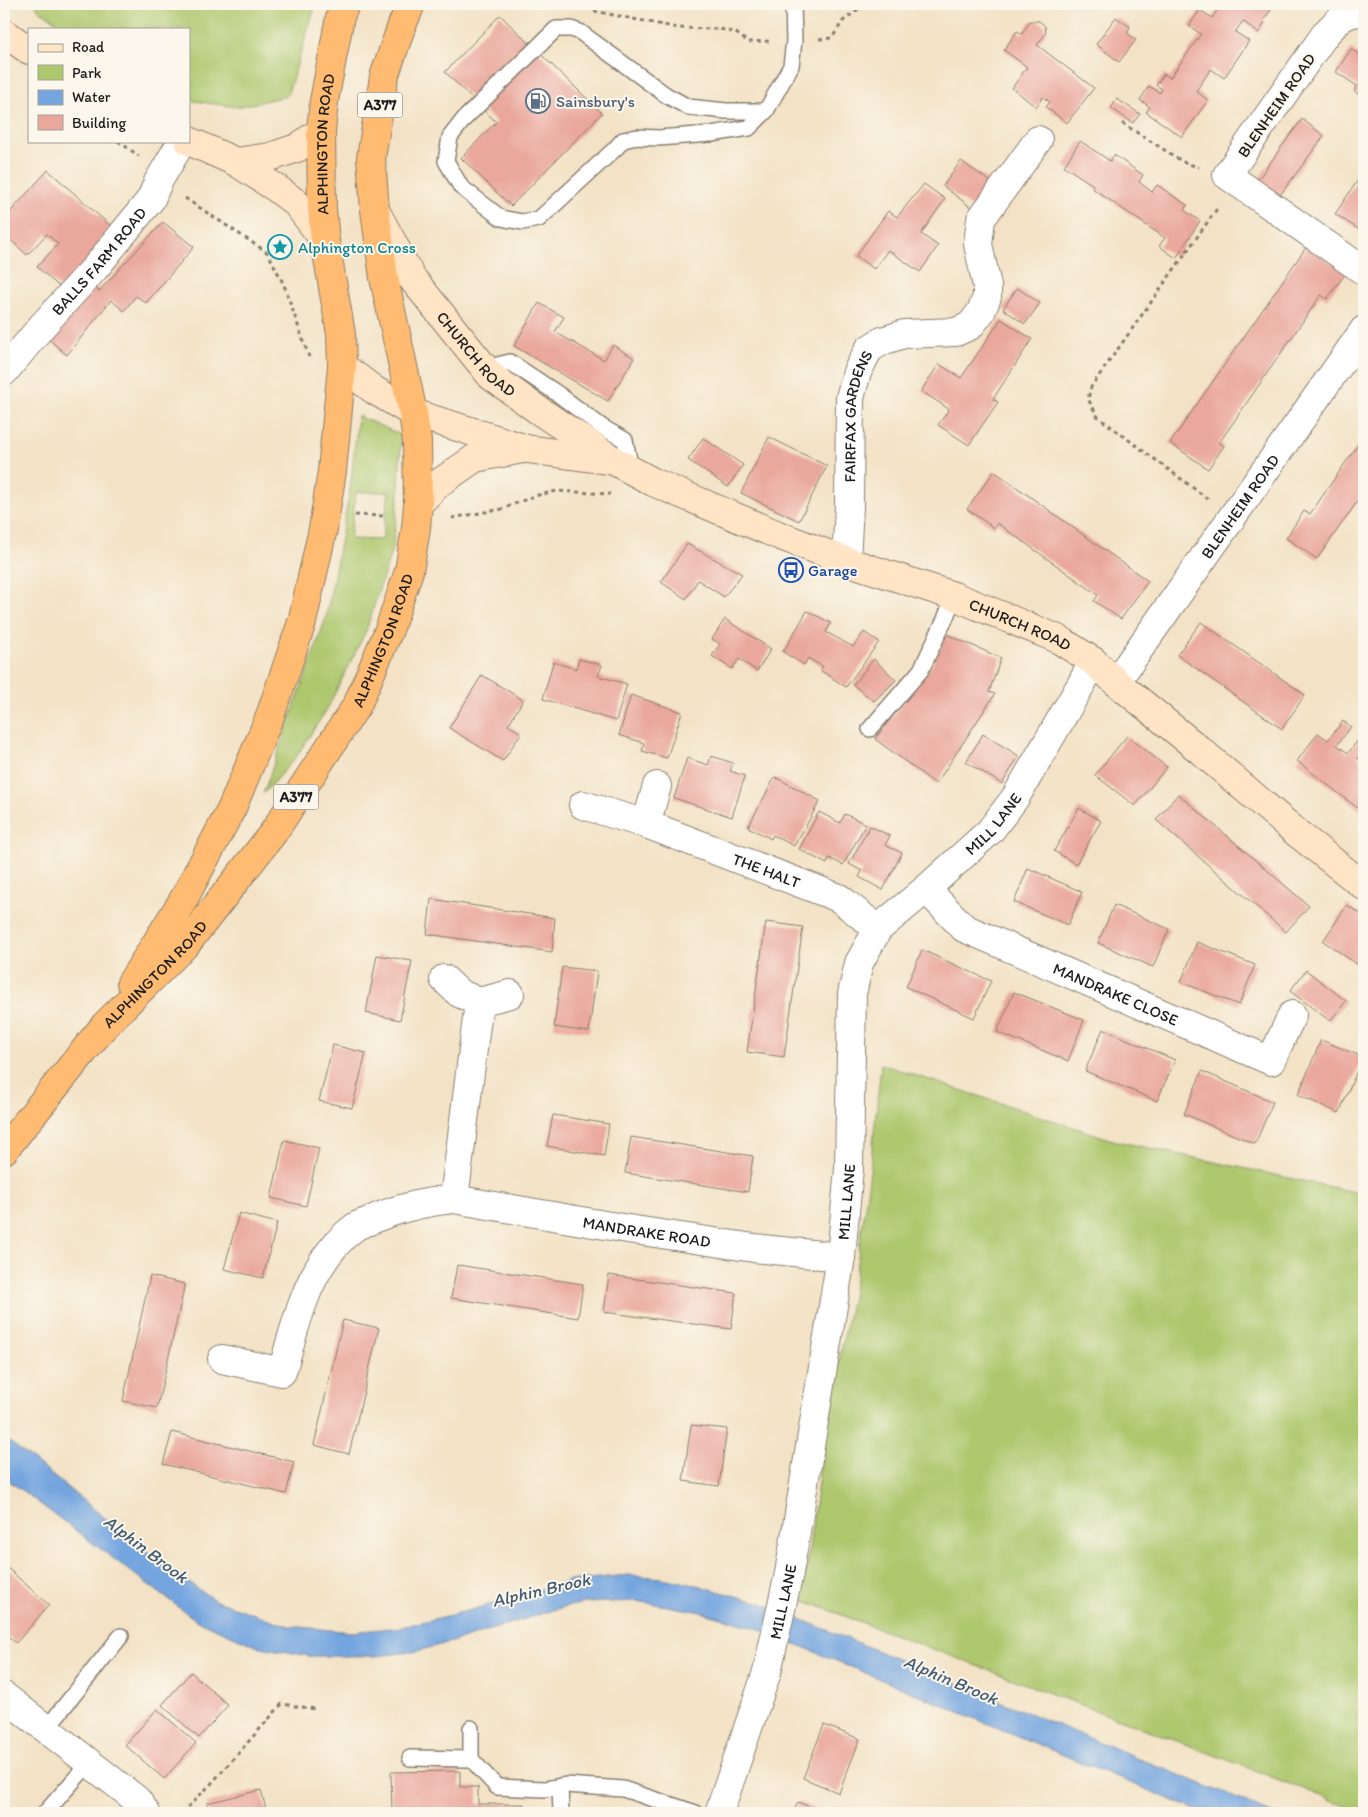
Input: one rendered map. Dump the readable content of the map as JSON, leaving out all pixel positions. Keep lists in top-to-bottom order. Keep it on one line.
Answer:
{"streets":{"highway":["A377","ALPHINGTON ROAD"],"main road":["CHURCH ROAD"],"street":["BLENHEIM ROAD","BALLS FARM ROAD","FAIRFAX GARDENS","MILL LANE","THE HALT","MANDRAKE CLOSE","MANDRAKE ROAD"]},"crossings":[["A377","ALPHINGTON ROAD"],["BLENHEIM ROAD","CHURCH ROAD"],["ALPHINGTON ROAD","CHURCH ROAD"],["CHURCH ROAD","FAIRFAX GARDENS"],["CHURCH ROAD","MILL LANE"],["MILL LANE","THE HALT"],["MILL LANE","MANDRAKE CLOSE"],["MILL LANE","MANDRAKE ROAD"]],"water":["Alphin Brook"],"places":{"fuel station":["Sainsbury's"],"place":["Alphington Cross"],"bus stop":["Garage"]},"legend":["Road","Park","Water","Building"]}
